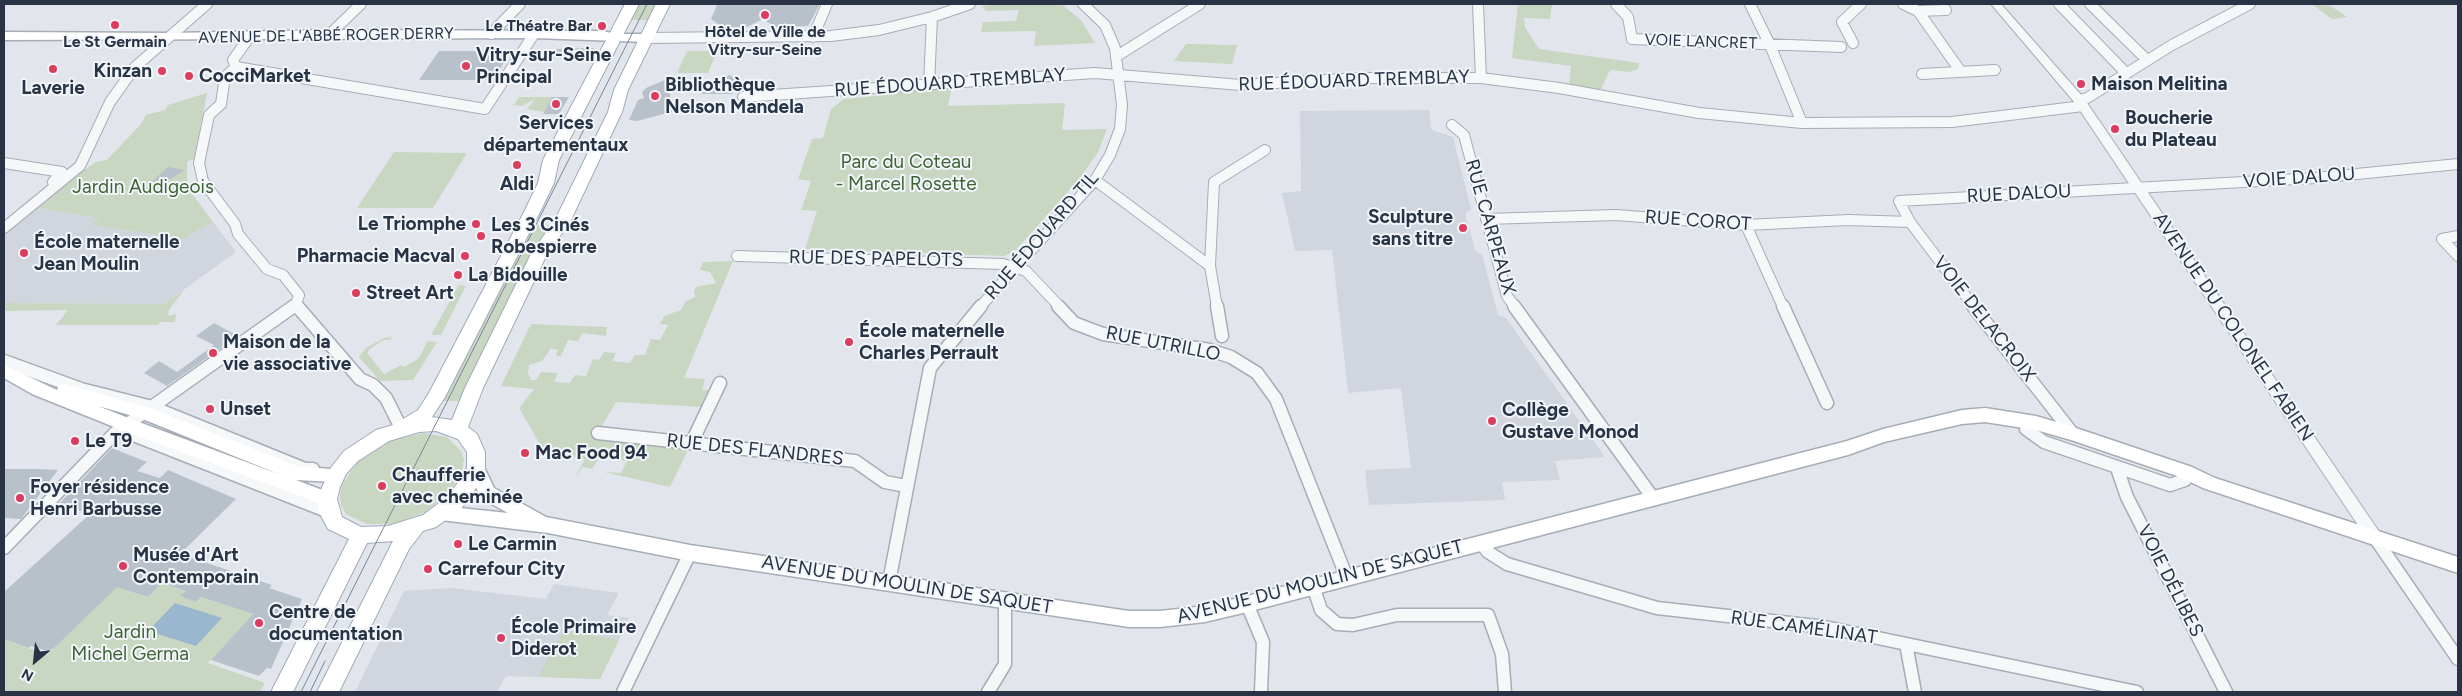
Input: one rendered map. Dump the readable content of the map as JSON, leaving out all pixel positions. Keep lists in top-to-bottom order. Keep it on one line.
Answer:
{"streets":{"main road":["AVENUE DE L'ABBÉ ROGER DERRY","AVENUE DU MOULIN DE SAQUET"],"street":["VOIE LANCRET","RUE ÉDOUARD TREMBLAY","VOIE DALOU","RUE DALOU","RUE COROT","RUE CARPEAUX","RUE ÉDOUARD TIL","RUE DES PAPELOTS","VOIE DELACROIX","AVENUE DU COLONEL FABIEN","RUE UTRILLO","RUE DES FLANDRES","VOIE DÉLIBES","RUE CAMÉLINAT"]},"crossings":[["RUE ÉDOUARD TREMBLAY","RUE ÉDOUARD TIL"],["RUE ÉDOUARD TREMBLAY","AVENUE DU COLONEL FABIEN"],["VOIE DALOU","RUE DALOU"],["VOIE DALOU","AVENUE DU COLONEL FABIEN"],["RUE DALOU","VOIE DELACROIX"],["RUE DALOU","AVENUE DU COLONEL FABIEN"],["RUE COROT","RUE CARPEAUX"],["RUE COROT","VOIE DELACROIX"],["RUE CARPEAUX","AVENUE DU MOULIN DE SAQUET"],["RUE ÉDOUARD TIL","RUE DES PAPELOTS"],["RUE ÉDOUARD TIL","RUE UTRILLO"],["RUE ÉDOUARD TIL","RUE DES FLANDRES"],["RUE ÉDOUARD TIL","AVENUE DU MOULIN DE SAQUET"],["RUE DES PAPELOTS","RUE UTRILLO"],["VOIE DELACROIX","AVENUE DU MOULIN DE SAQUET"],["AVENUE DU COLONEL FABIEN","AVENUE DU MOULIN DE SAQUET"],["RUE UTRILLO","AVENUE DU MOULIN DE SAQUET"],["AVENUE DU MOULIN DE SAQUET","RUE CAMÉLINAT"]],"parks":["Parc du Coteau - Marcel Rosette","Jardin Audigeois","Jardin Michel Germa"],"places":["Hôtel de Ville de Vitry-sur-Seine","Le St Germain","Le Théatre Bar","Vitry-sur-Seine Principal","Laverie","Kinzan","CocciMarket","Maison Melitina","Bibliothèque Nelson Mandela","Services départementaux","Boucherie du Plateau","Aldi","Le Triomphe","Sculpture sans titre","Les 3 Cinés Robespierre","École maternelle Jean Moulin","Pharmacie Macval","La Bidouille","Street Art","École maternelle Charles Perrault","Maison de la vie associative","Unset","Collège Gustave Monod","Le T9","Mac Food 94","Chaufferie avec cheminée","Foyer résidence Henri Barbusse","Le Carmin","Musée d'Art Contemporain","Carrefour City","Centre de documentation","École Primaire Diderot"],"north":"bottom left"}
